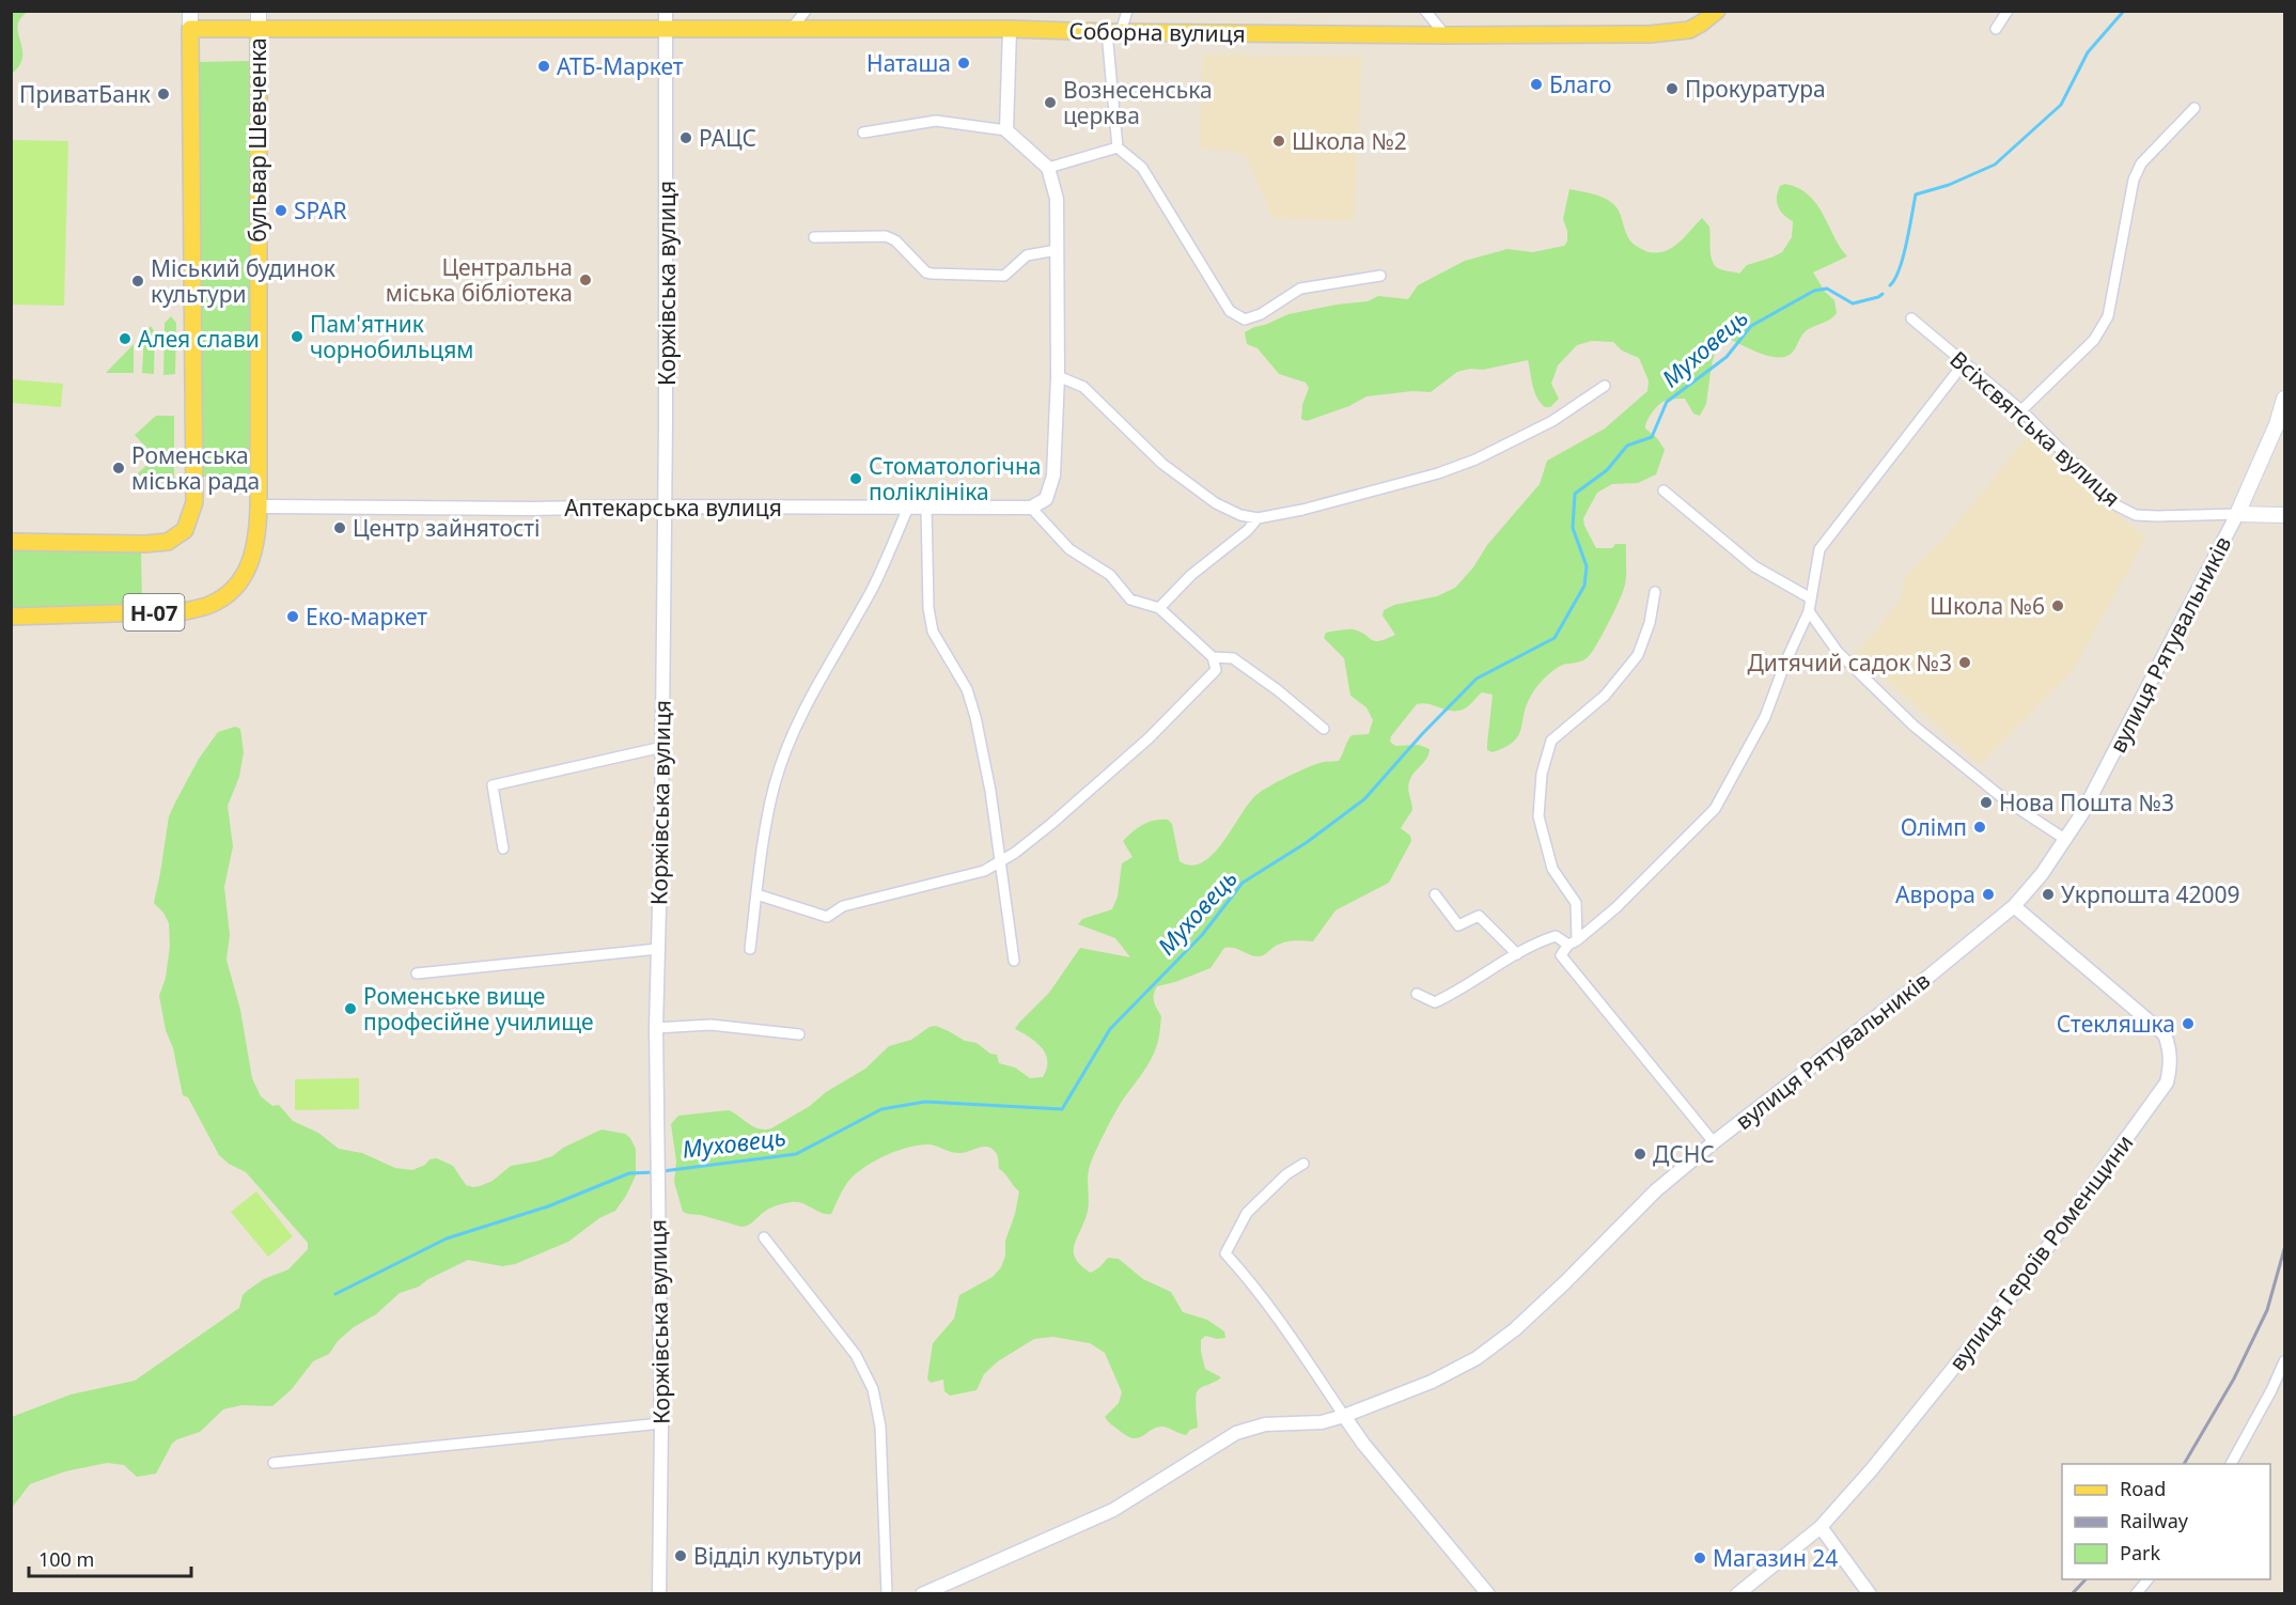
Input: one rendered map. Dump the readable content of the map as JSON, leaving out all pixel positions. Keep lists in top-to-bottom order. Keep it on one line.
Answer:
{"streets":{"main road":["Соборна вулиця","бульвар Шевченка","Всіхсвятська вулиця","Н-07","вулиця Рятувальників"],"street":["Коржівська вулиця","Аптекарська вулиця","вулиця Героїв Роменщини"]},"crossings":[["Соборна вулиця","бульвар Шевченка"],["Соборна вулиця","Коржівська вулиця"],["бульвар Шевченка","Аптекарська вулиця"],["Коржівська вулиця","Аптекарська вулиця"],["Всіхсвятська вулиця","вулиця Рятувальників"],["вулиця Рятувальників","вулиця Героїв Роменщини"]],"water":["Муховець"],"places":["Наташа","АТБ-Маркет","Благо","Прокуратура","ПриватБанк","Вознесенська церква","РАЦС","Школа №2","SPAR","Центральна міська бібліотека","Міський будинок культури","Пам'ятник чорнобильцям","Алея слави","Роменська міська рада","Стоматологічна поліклініка","Центр зайнятості","Школа №6","Еко-маркет","Дитячий садок №3","Нова Пошта №3","Олімп","Аврора","Укрпошта 42009","Роменське вище професійне училище","Стекляшка","ДСНС","Відділ культури","Магазин 24"],"legend":["Road","Railway","Park"],"scale_bar":"100 m"}
